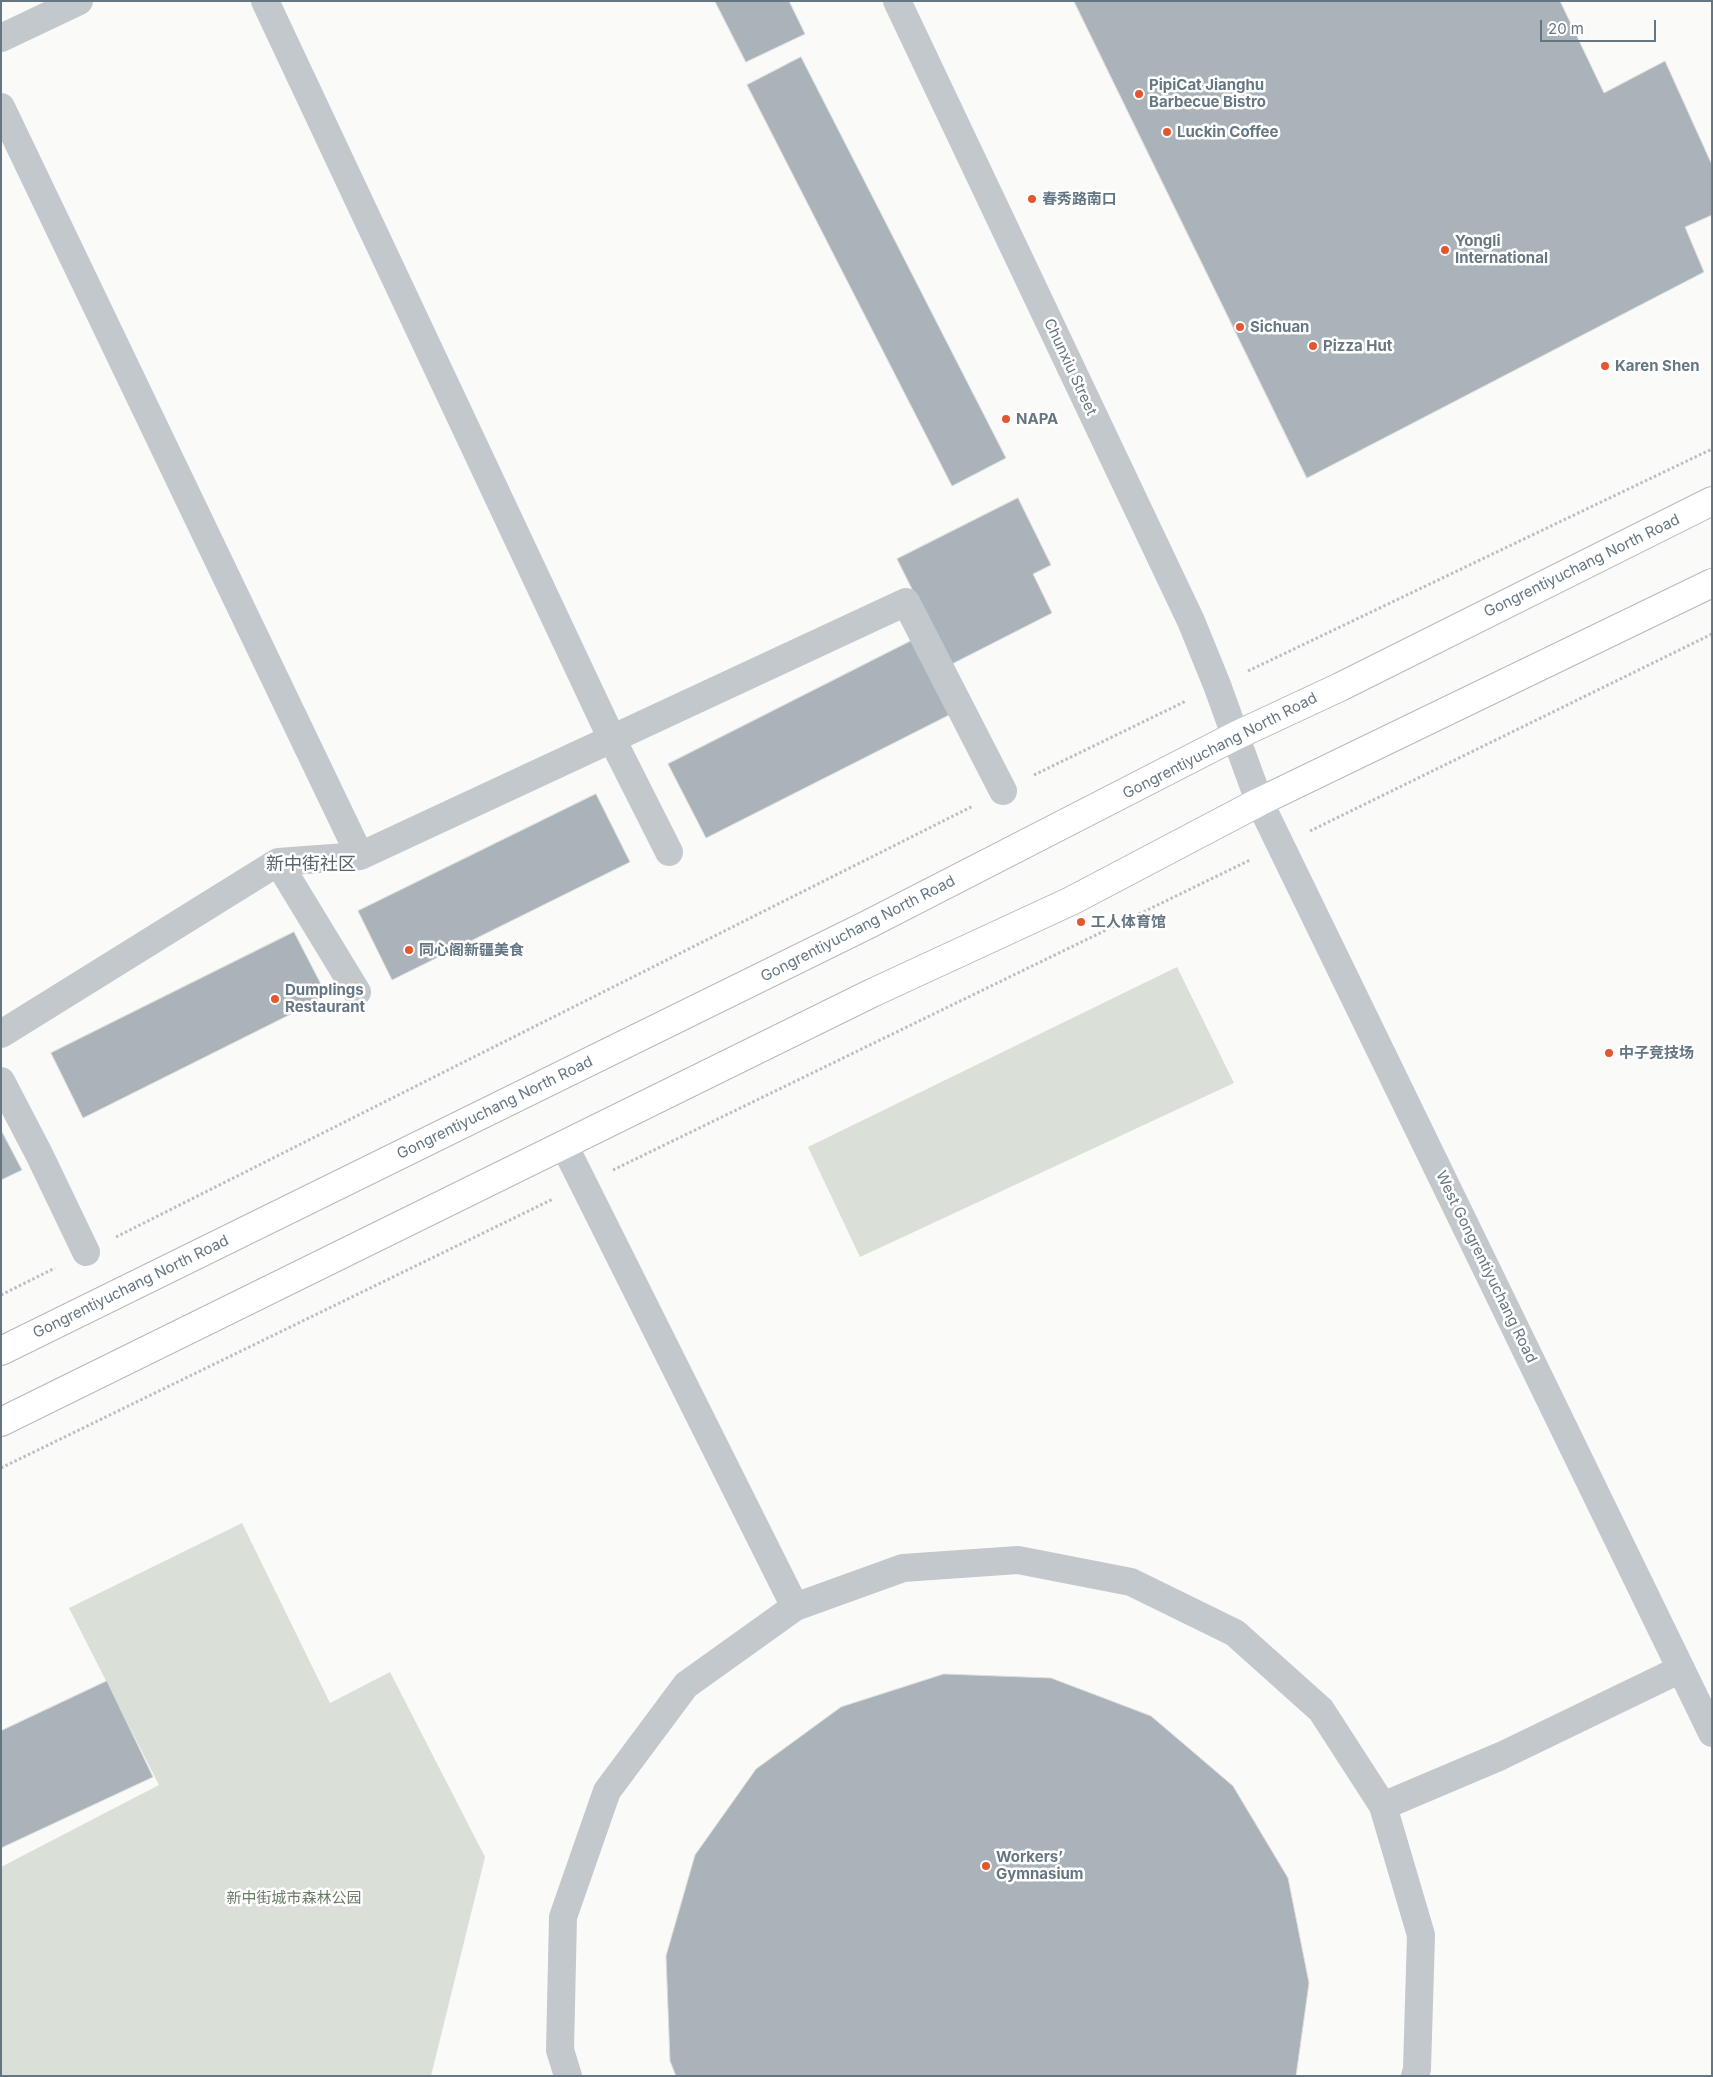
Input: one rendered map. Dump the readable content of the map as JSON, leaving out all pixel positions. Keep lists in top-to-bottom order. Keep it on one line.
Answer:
{"streets":{"main road":["Gongrentiyuchang North Road"],"street":["Chunxiu Street","West Gongrentiyuchang Road"]},"crossings":[["Chunxiu Street","Gongrentiyuchang North Road"],["Chunxiu Street","West Gongrentiyuchang Road"]],"districts":["新中街社区"],"parks":["新中街城市森林公园"],"places":["PipiCat Jianghu Barbecue Bistro","Luckin Coffee","春秀路南口","Yongli International","Sichuan","Pizza Hut","Karen Shen","NAPA","工人体育馆","同心阁新疆美食","Dumplings Restaurant","中子竞技场","Workers’ Gymnasium"],"scale_bar":"20 m"}
